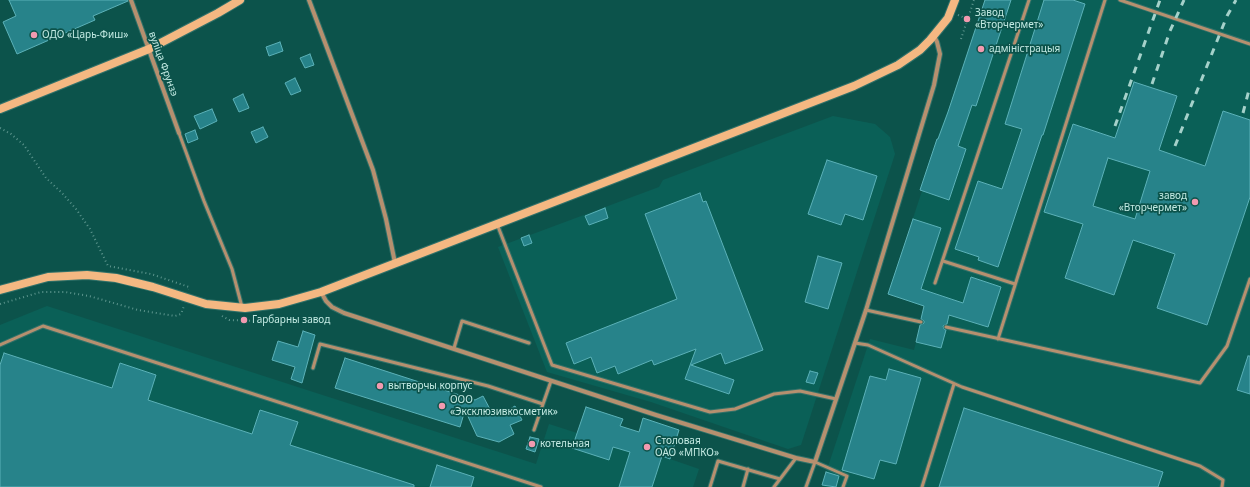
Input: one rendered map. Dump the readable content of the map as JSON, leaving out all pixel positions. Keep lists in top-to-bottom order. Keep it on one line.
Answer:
{"streets":{"street":["вуліца Фрунзэ"]},"places":["Завод «Вторчермет»","ОДО «Царь-Фиш»","адміністрацыя","завод «Вторчермет»","Гарбарны завод","вытворчы корпус","ООО «Эксклюзивкосметик»","котельная","Столовая ОАО «МПКО»"]}
